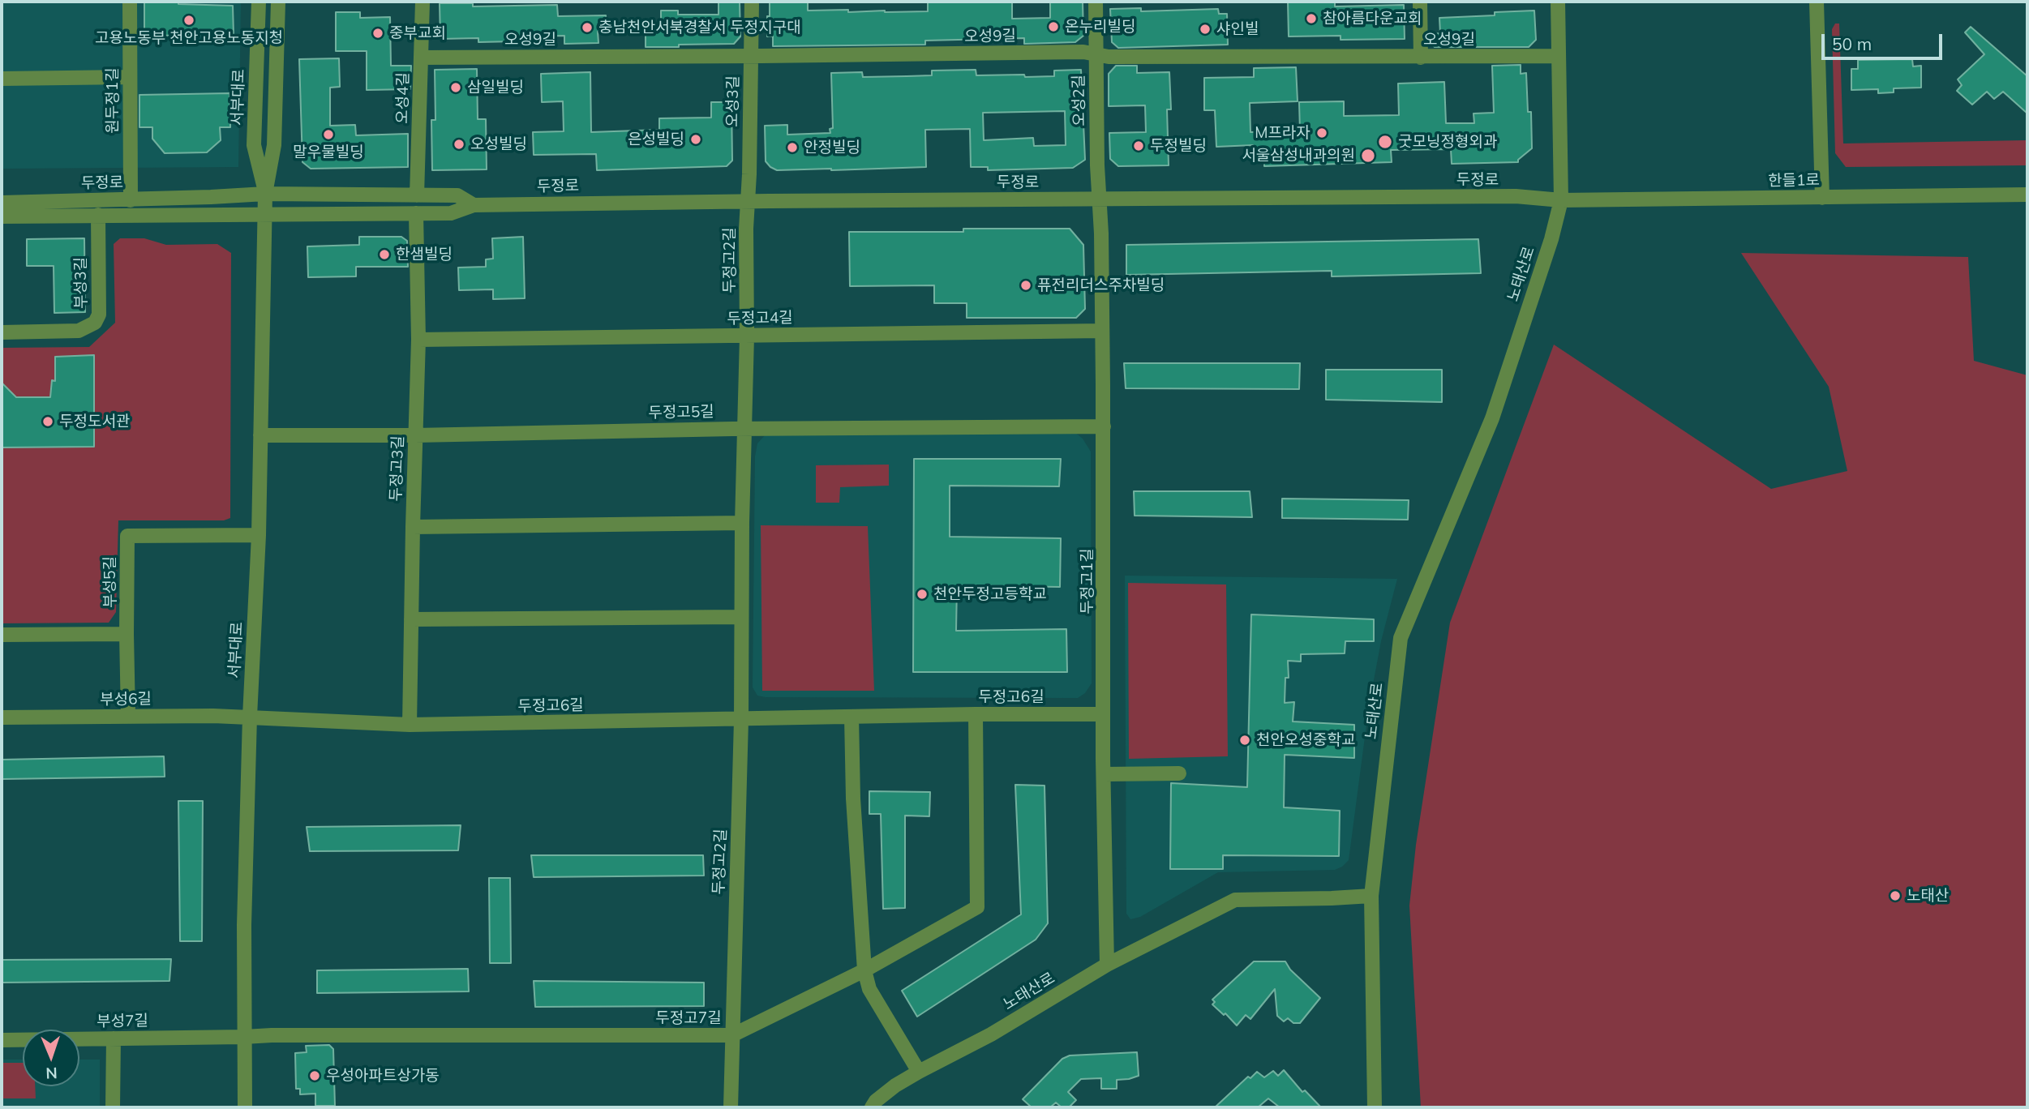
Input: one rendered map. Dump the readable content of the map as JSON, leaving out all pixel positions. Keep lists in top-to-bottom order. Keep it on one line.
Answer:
{"streets":{"street":["오성9길","서부대로","오성4길","원두정1길","오성2길","오성3길","두정로","한들1로","두정고2길","노태산로","부성3길","두정고4길","두정고5길","두정고3길","두정고1길","부성5길","두정고6길","부성6길","두정고7길","부성7길"]},"crossings":[["오성9길","오성4길"],["오성9길","오성2길"],["오성9길","오성3길"],["오성9길","노태산로"],["서부대로","두정로"],["서부대로","두정고5길"],["서부대로","부성5길"],["서부대로","두정고6길"],["서부대로","부성6길"],["서부대로","두정고7길"],["서부대로","부성7길"],["오성4길","두정로"],["원두정1길","두정로"],["오성2길","두정로"],["오성2길","두정고1길"],["오성3길","두정로"],["오성3길","두정고2길"],["두정로","한들1로"],["두정로","두정고2길"],["두정로","노태산로"],["두정로","부성3길"],["두정로","두정고3길"],["두정로","두정고1길"],["한들1로","노태산로"],["두정고2길","두정고4길"],["두정고2길","두정고5길"],["두정고2길","두정고6길"],["두정고2길","두정고7길"],["노태산로","두정고1길"],["두정고4길","두정고3길"],["두정고4길","두정고1길"],["두정고5길","두정고3길"],["두정고5길","두정고1길"],["두정고3길","두정고6길"],["두정고1길","두정고6길"],["두정고6길","부성6길"],["두정고6길","두정고7길"],["두정고7길","부성7길"]],"places":["참아름다운교회","고용노동부 천안고용노동지청","온누리빌딩","충남천안서북경찰서 두정지구대","샤인빌","중부교회","삼일빌딩","M프라자","말우물빌딩","은성빌딩","굿모닝정형외과","오성빌딩","두정빌딩","안정빌딩","서울삼성내과의원","한샘빌딩","퓨전리더스주차빌딩","두정도서관","천안두정고등학교","천안오성중학교","노태산","우성아파트상가동"],"scale_bar":"50 m","north":"bottom"}
